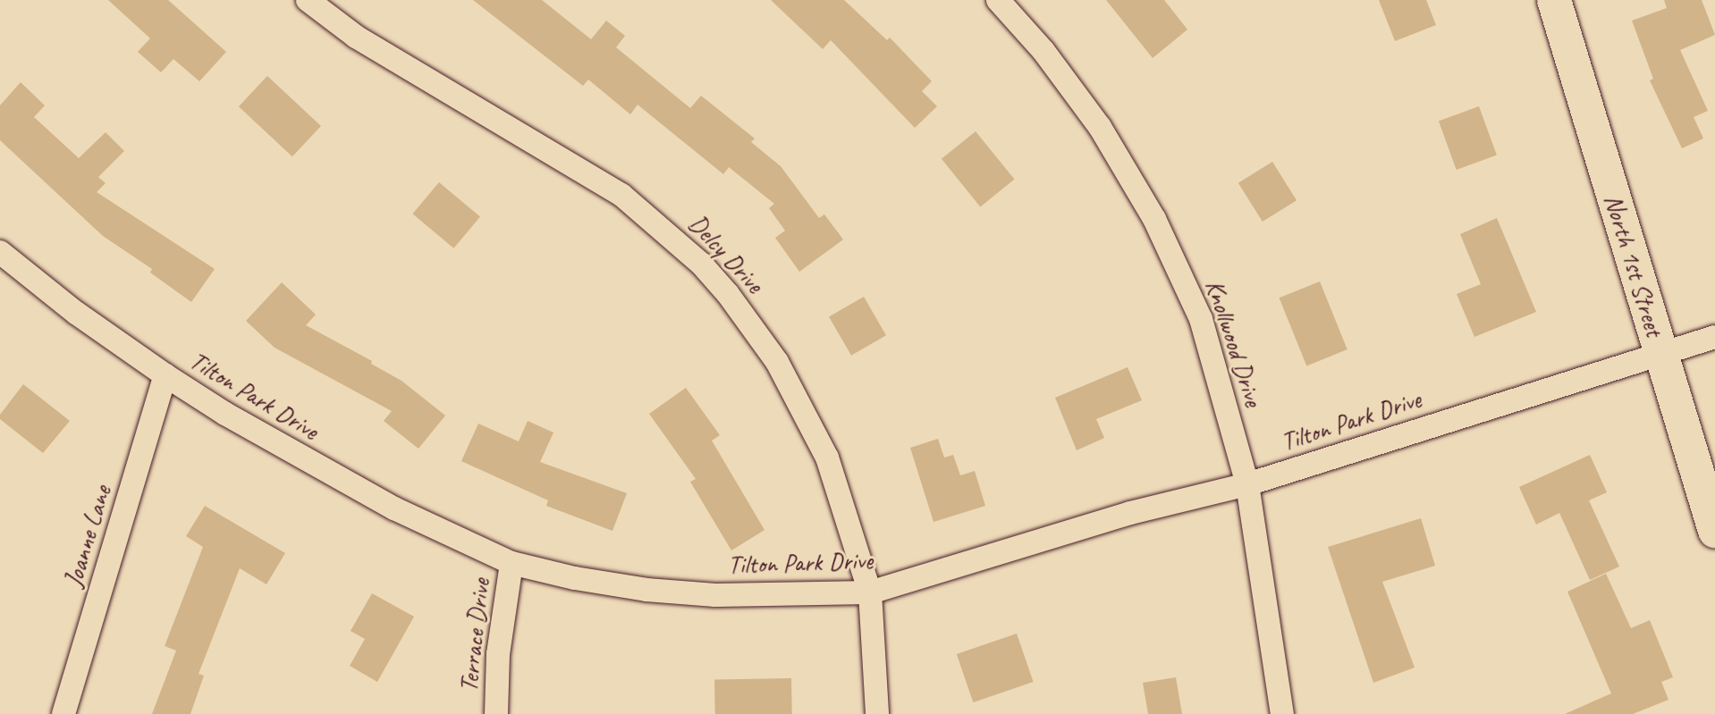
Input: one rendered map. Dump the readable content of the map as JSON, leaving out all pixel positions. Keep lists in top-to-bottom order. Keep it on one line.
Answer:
{"streets":{"street":["Delcy Drive","North 1st Street","Knollwood Drive","Tilton Park Drive","Joanne Lane","Terrace Drive"]},"crossings":[["Delcy Drive","Tilton Park Drive"],["North 1st Street","Tilton Park Drive"],["Knollwood Drive","Tilton Park Drive"],["Tilton Park Drive","Joanne Lane"],["Tilton Park Drive","Terrace Drive"]]}
